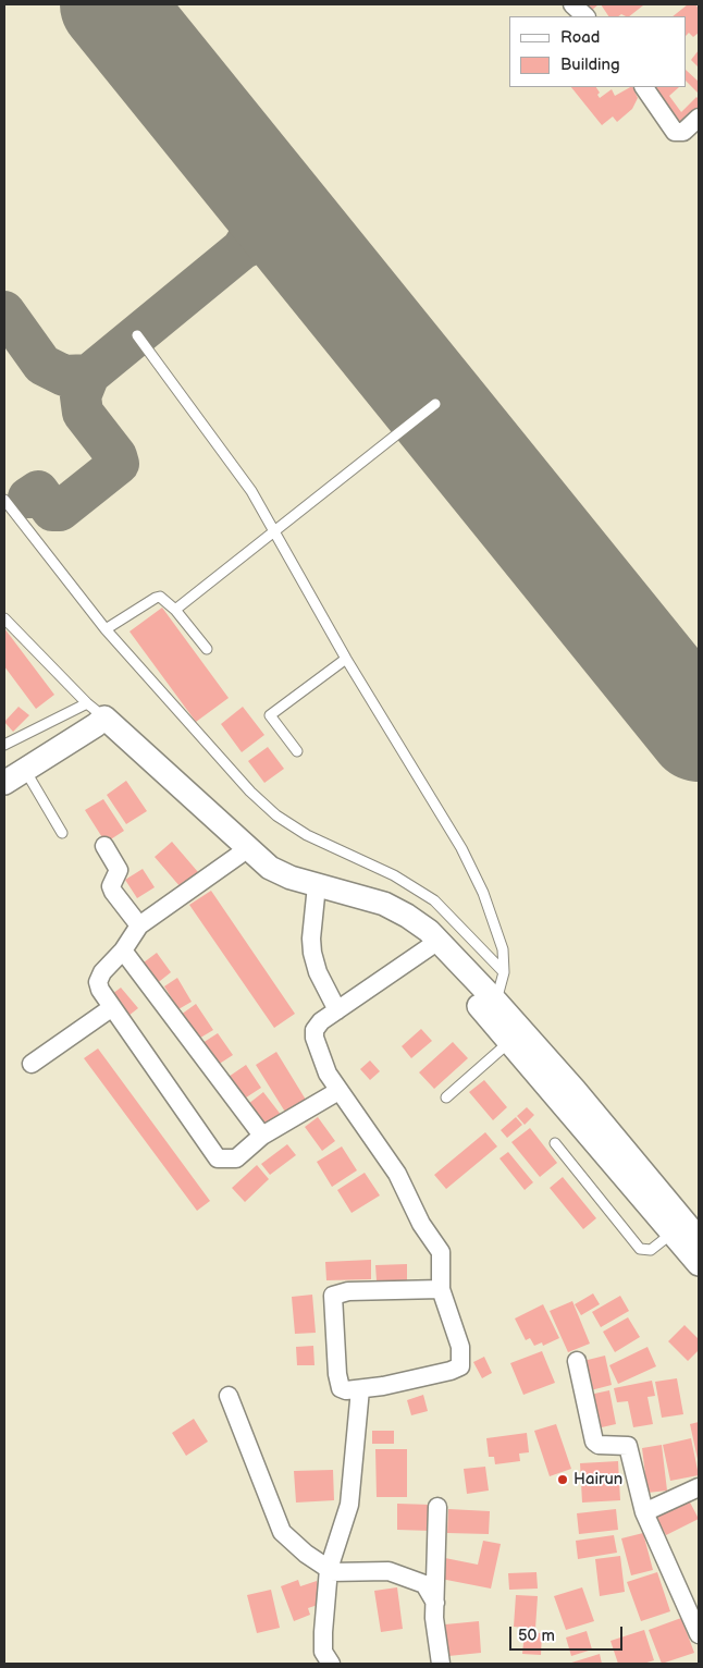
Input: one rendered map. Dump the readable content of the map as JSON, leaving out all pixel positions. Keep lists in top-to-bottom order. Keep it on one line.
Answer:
{"places":["Hairun"],"legend":["Road","Building"],"scale_bar":"50 m"}
